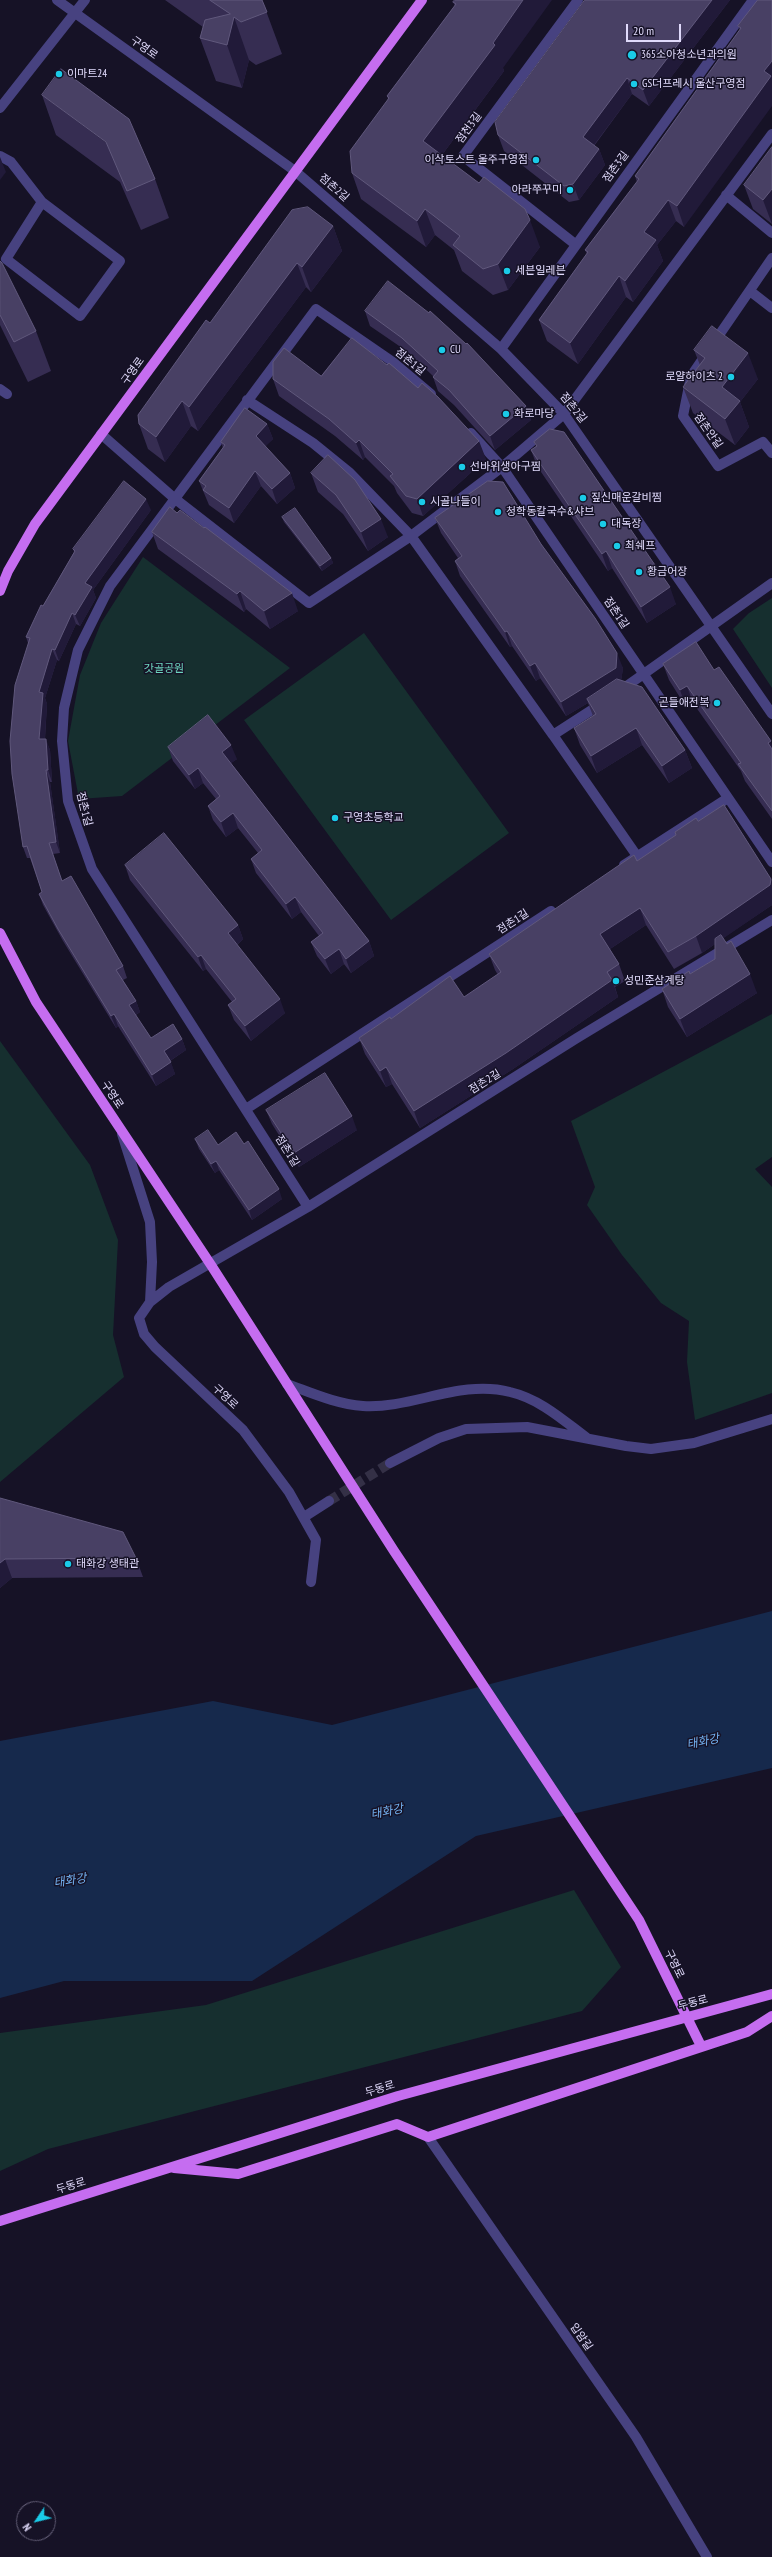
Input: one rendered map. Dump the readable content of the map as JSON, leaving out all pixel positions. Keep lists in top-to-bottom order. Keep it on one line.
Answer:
{"streets":{"main road":["구영로","두동로"],"street":["점천3길","점촌3길","점촌2길","점촌1길","점촌안길","입암길"]},"crossings":[["구영로","점촌2길"],["구영로","두동로"],["점천3길","점촌3길"],["점촌3길","점촌2길"],["점촌2길","점촌1길"]],"water":["태화강"],"parks":["갓골공원"],"places":["365소아청소년과의원","이마트24","GS더프레시 울산구영점","이삭토스트 울주구영점","아라쭈꾸미","세븐일레븐","CU","로얄하이츠 2","화로마당","선바위생아구찜","짚신매운갈비찜","시골나들이","청학동칼국수&샤브","대독장","최쉐프","황금어장","곤들애전복","구영초등학교","성민준삼계탕","태화강 생태관"],"scale_bar":"20 m","north":"bottom left"}
